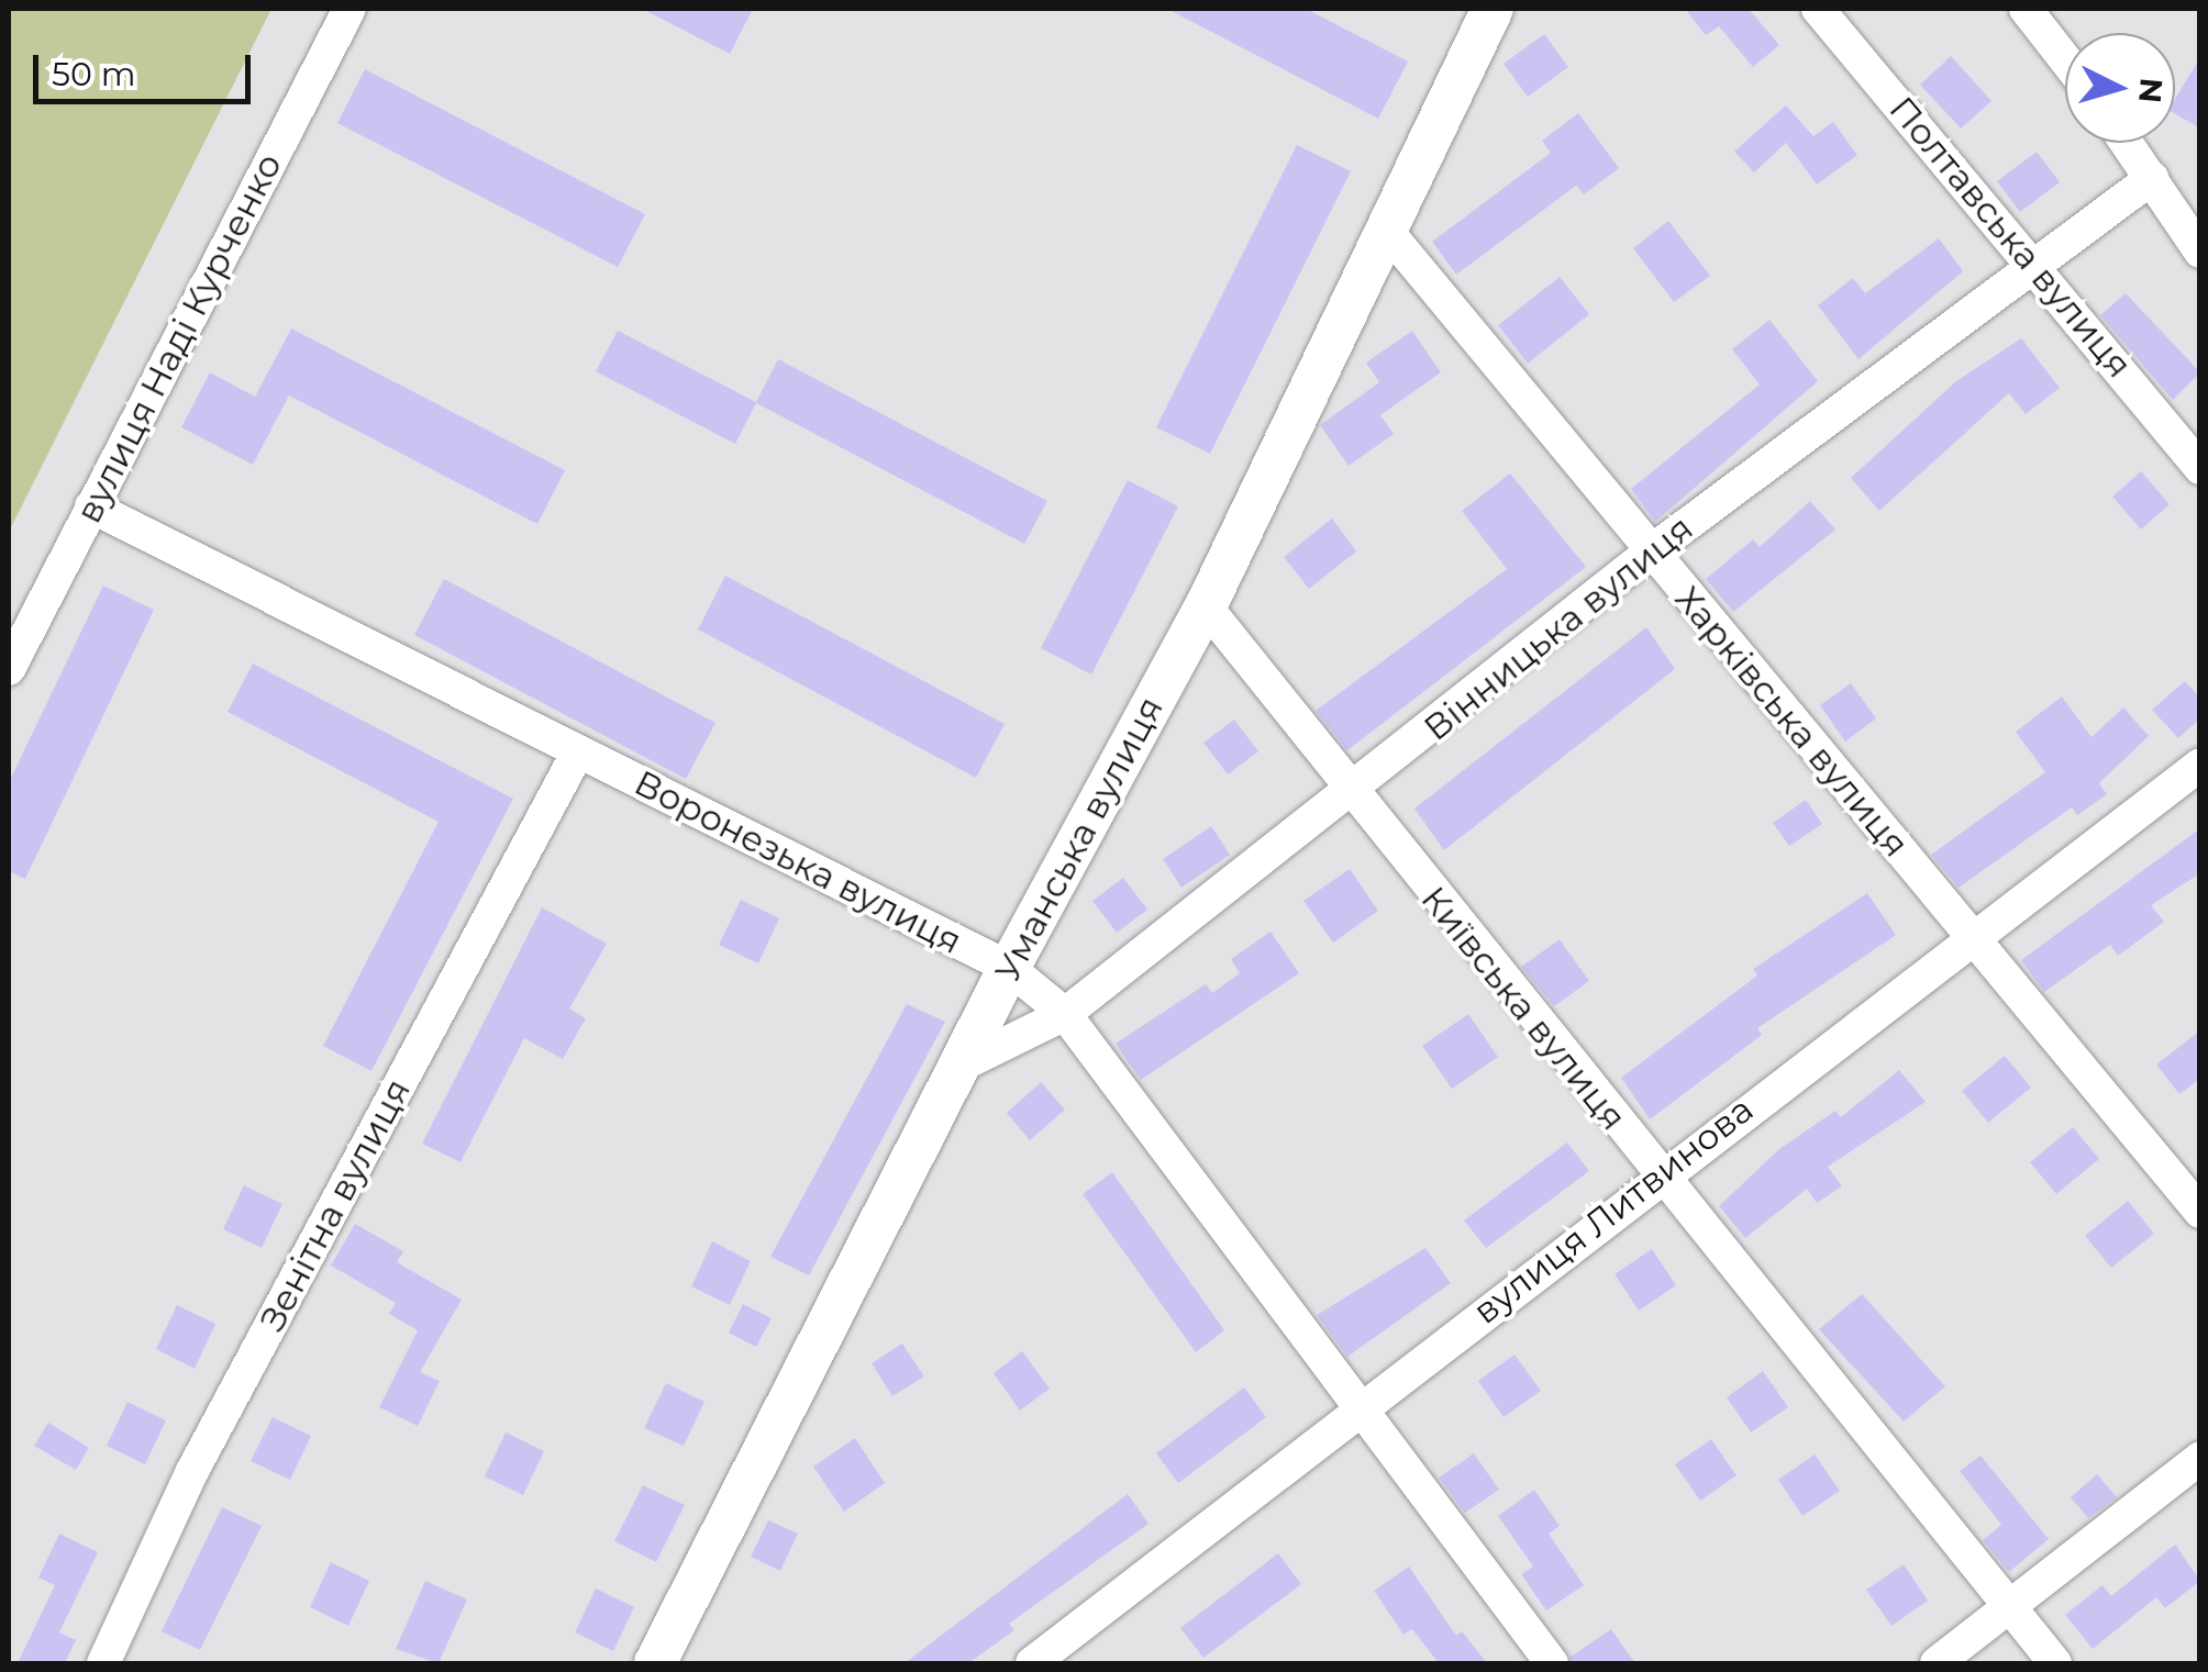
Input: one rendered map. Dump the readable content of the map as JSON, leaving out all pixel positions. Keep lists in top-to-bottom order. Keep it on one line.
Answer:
{"streets":{"street":["Полтавська вулиця","вулиця Наді Курченко","Вінницька вулиця","Харківська вулиця","Уманська вулиця","Воронезька вулиця","Київська вулиця","Зенітна вулиця","вулиця Литвинова"]},"crossings":[["Полтавська вулиця","Вінницька вулиця"],["вулиця Наді Курченко","Воронезька вулиця"],["Вінницька вулиця","Харківська вулиця"],["Вінницька вулиця","Уманська вулиця"],["Вінницька вулиця","Воронезька вулиця"],["Вінницька вулиця","Київська вулиця"],["Харківська вулиця","Уманська вулиця"],["Харківська вулиця","вулиця Литвинова"],["Уманська вулиця","Воронезька вулиця"],["Уманська вулиця","Київська вулиця"],["Воронезька вулиця","Зенітна вулиця"],["Воронезька вулиця","вулиця Литвинова"],["Київська вулиця","вулиця Литвинова"]],"scale_bar":"50 m","north":"right"}
